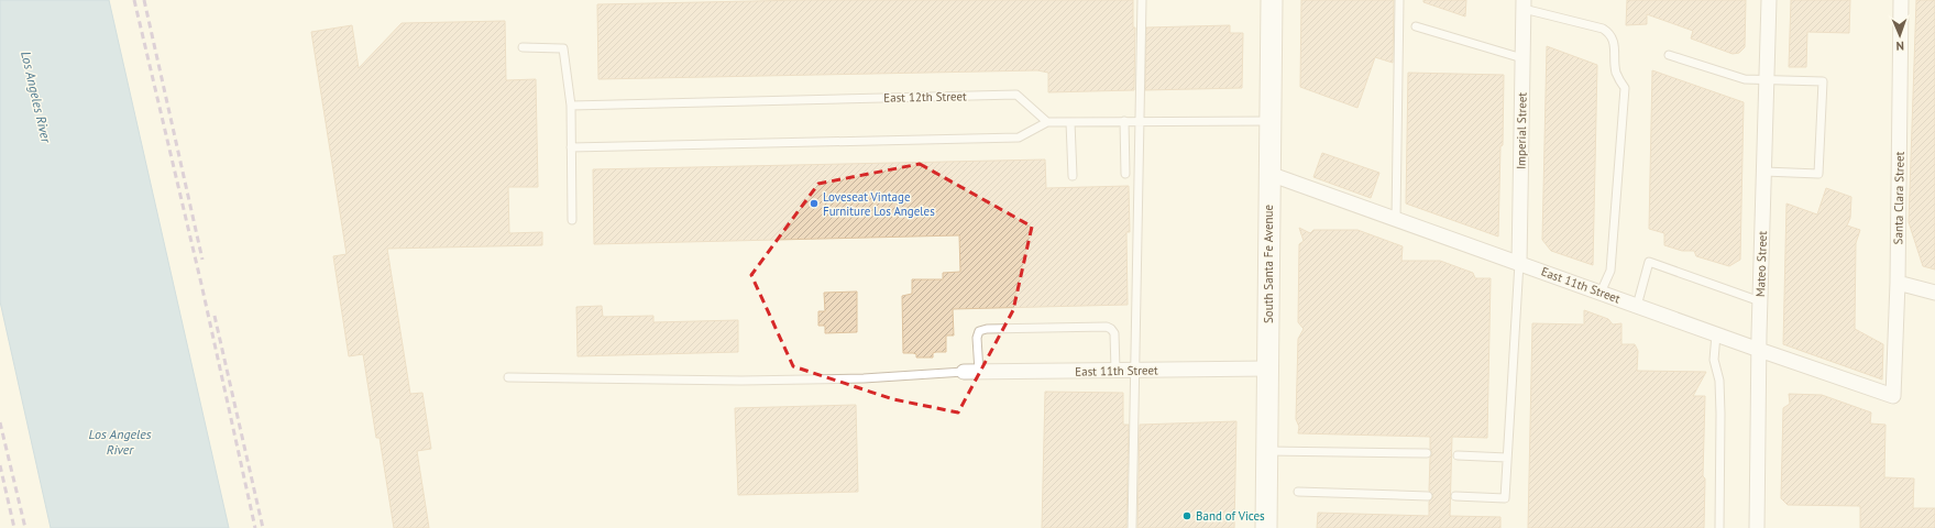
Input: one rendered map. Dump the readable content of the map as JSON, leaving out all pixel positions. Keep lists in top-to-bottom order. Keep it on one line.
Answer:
{"streets":{"main road":["South Santa Fe Avenue"],"street":["Imperial Street","Santa Clara Street","Mateo Street","East 11th Street"],"lane":["East 12th Street"]},"crossings":[["Imperial Street","East 11th Street"],["Santa Clara Street","East 11th Street"],["South Santa Fe Avenue","East 11th Street"],["Mateo Street","East 11th Street"]],"water":["Los Angeles River"],"places":["Loveseat Vintage Furniture Los Angeles","Band of Vices"],"north":"bottom"}
